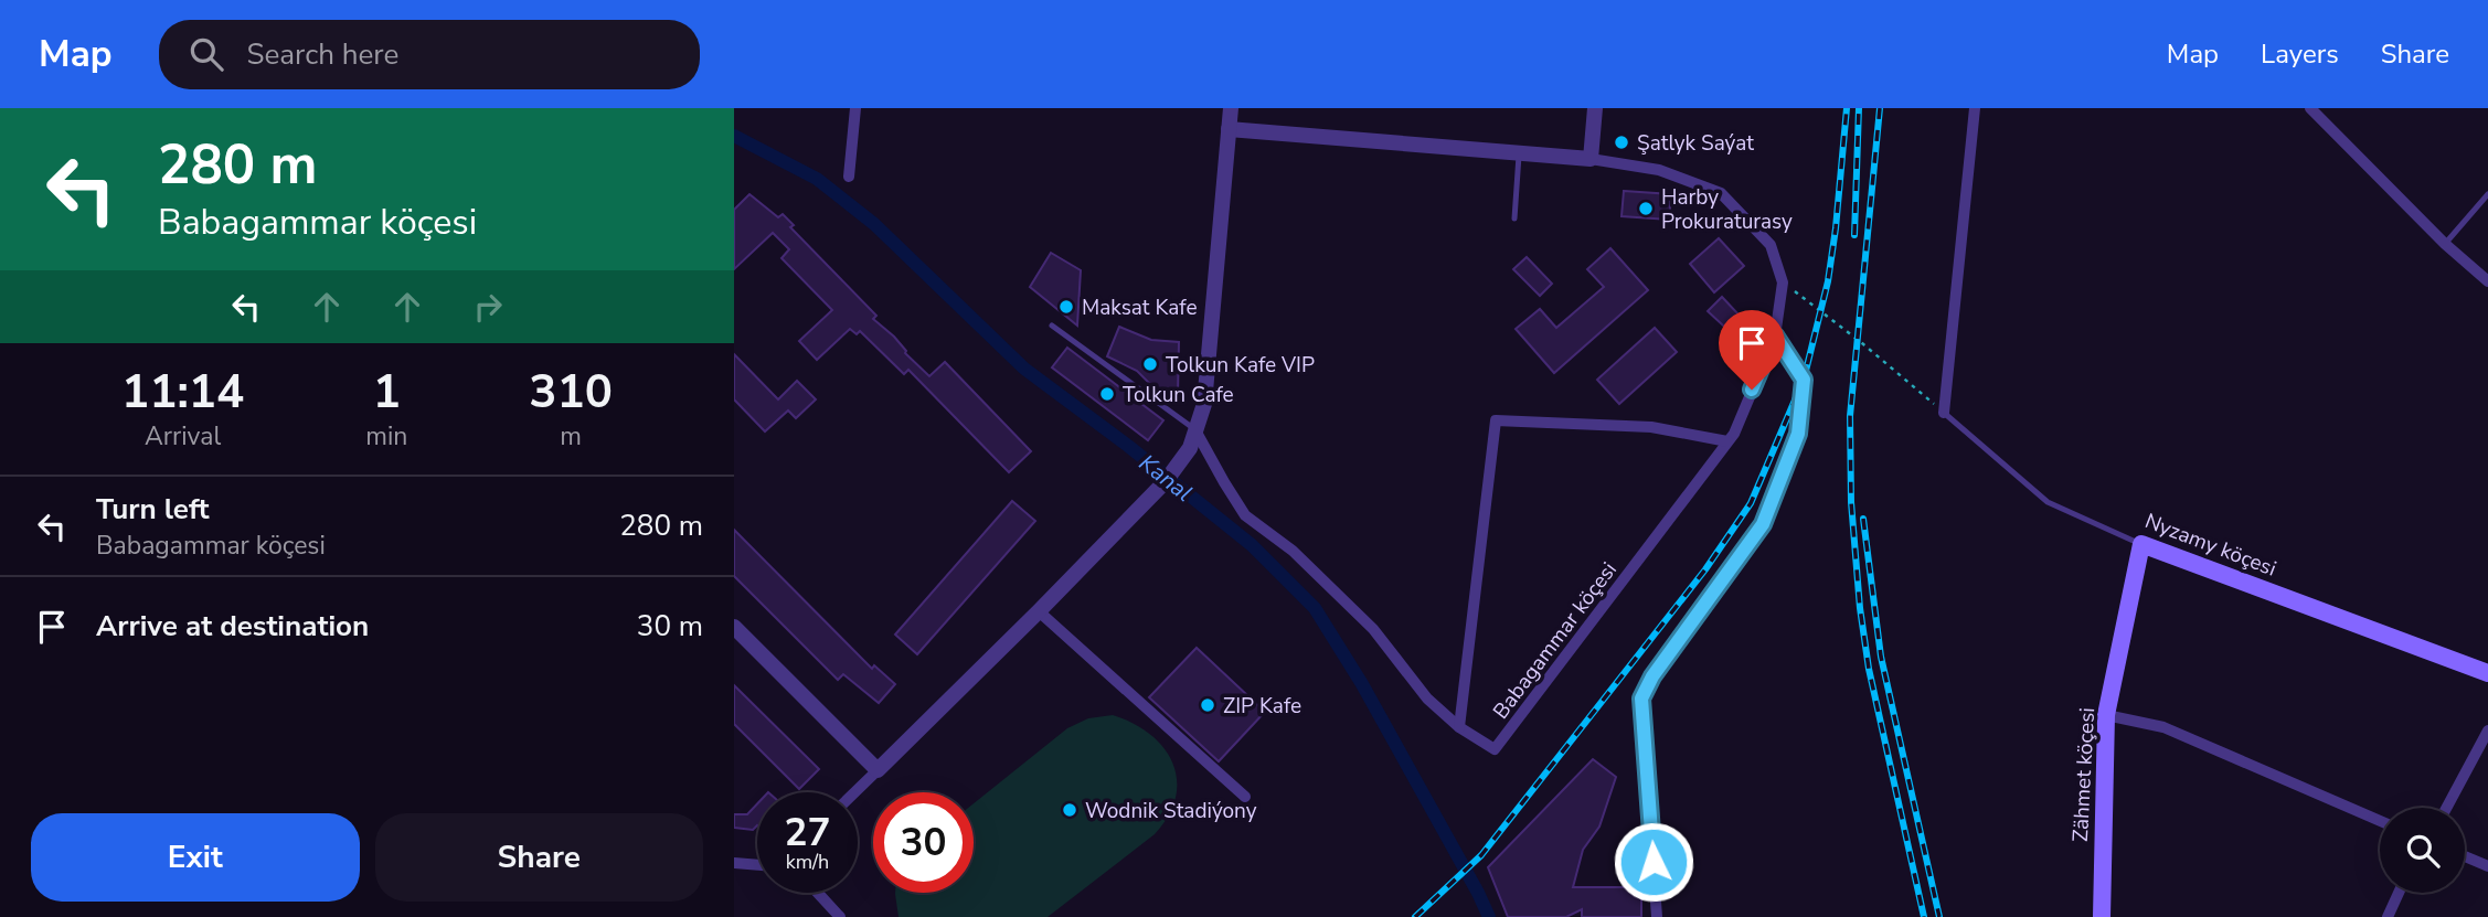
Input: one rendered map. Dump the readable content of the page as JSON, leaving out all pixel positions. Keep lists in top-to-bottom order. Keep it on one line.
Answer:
{"streets":{"main road":["Nyzamy köçesi","Zähmet köçesi"],"street":["Babagammar köçesi"]},"crossings":[["Nyzamy köçesi","Zähmet köçesi"]],"water":["Kanal"],"places":["Şatlyk Saýat","Harby Prokuraturasy","Maksat Kafe","Tolkun Kafe VIP","Tolkun Cafe","ZIP Kafe","Wodnik Stadiýony"],"page":{"header":"Map","search":"Search here","nav":["Map","Layers","Share"],"turn":["280 m","Babagammar köçesi"],"eta":["11:14","Arrival","1","min","310","m"],"list":[{"name":"Turn left","note":"Babagammar köçesi","value":"280 m"},{"name":"Arrive at destination","value":"30 m"}],"speed":"27 km/h","limit":"30","buttons":["Exit","Share"]}}
